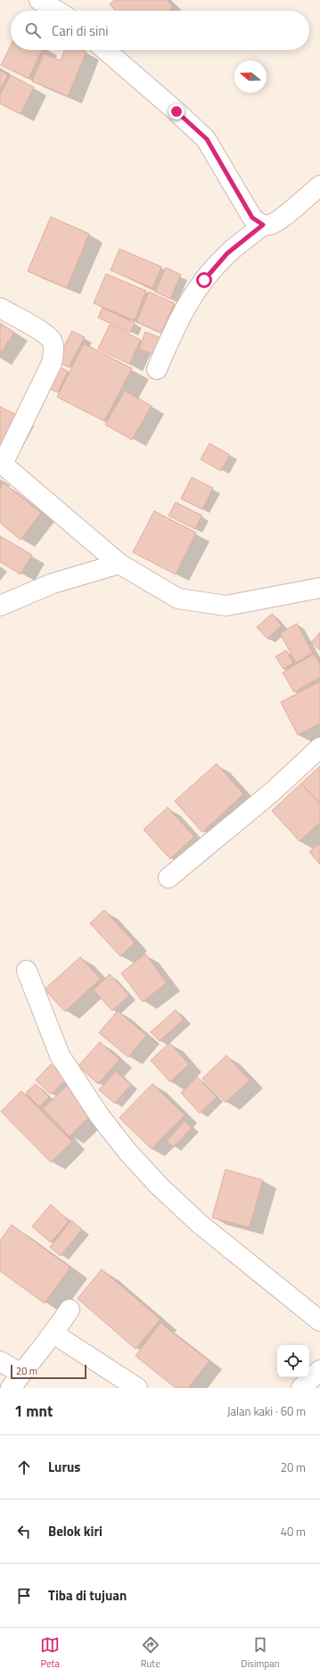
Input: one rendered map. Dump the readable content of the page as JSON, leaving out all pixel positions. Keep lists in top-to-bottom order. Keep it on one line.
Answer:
{"scale_bar":"20 m","north":"left","page":{"search":"Cari di sini","scale":"20 m","heading":["1 mnt","Jalan kaki · 60 m"],"list":[["Lurus","20 m"],["Belok kiri","40 m"],"Tiba di tujuan"],"nav":["Peta","Rute","Disimpan"]}}
